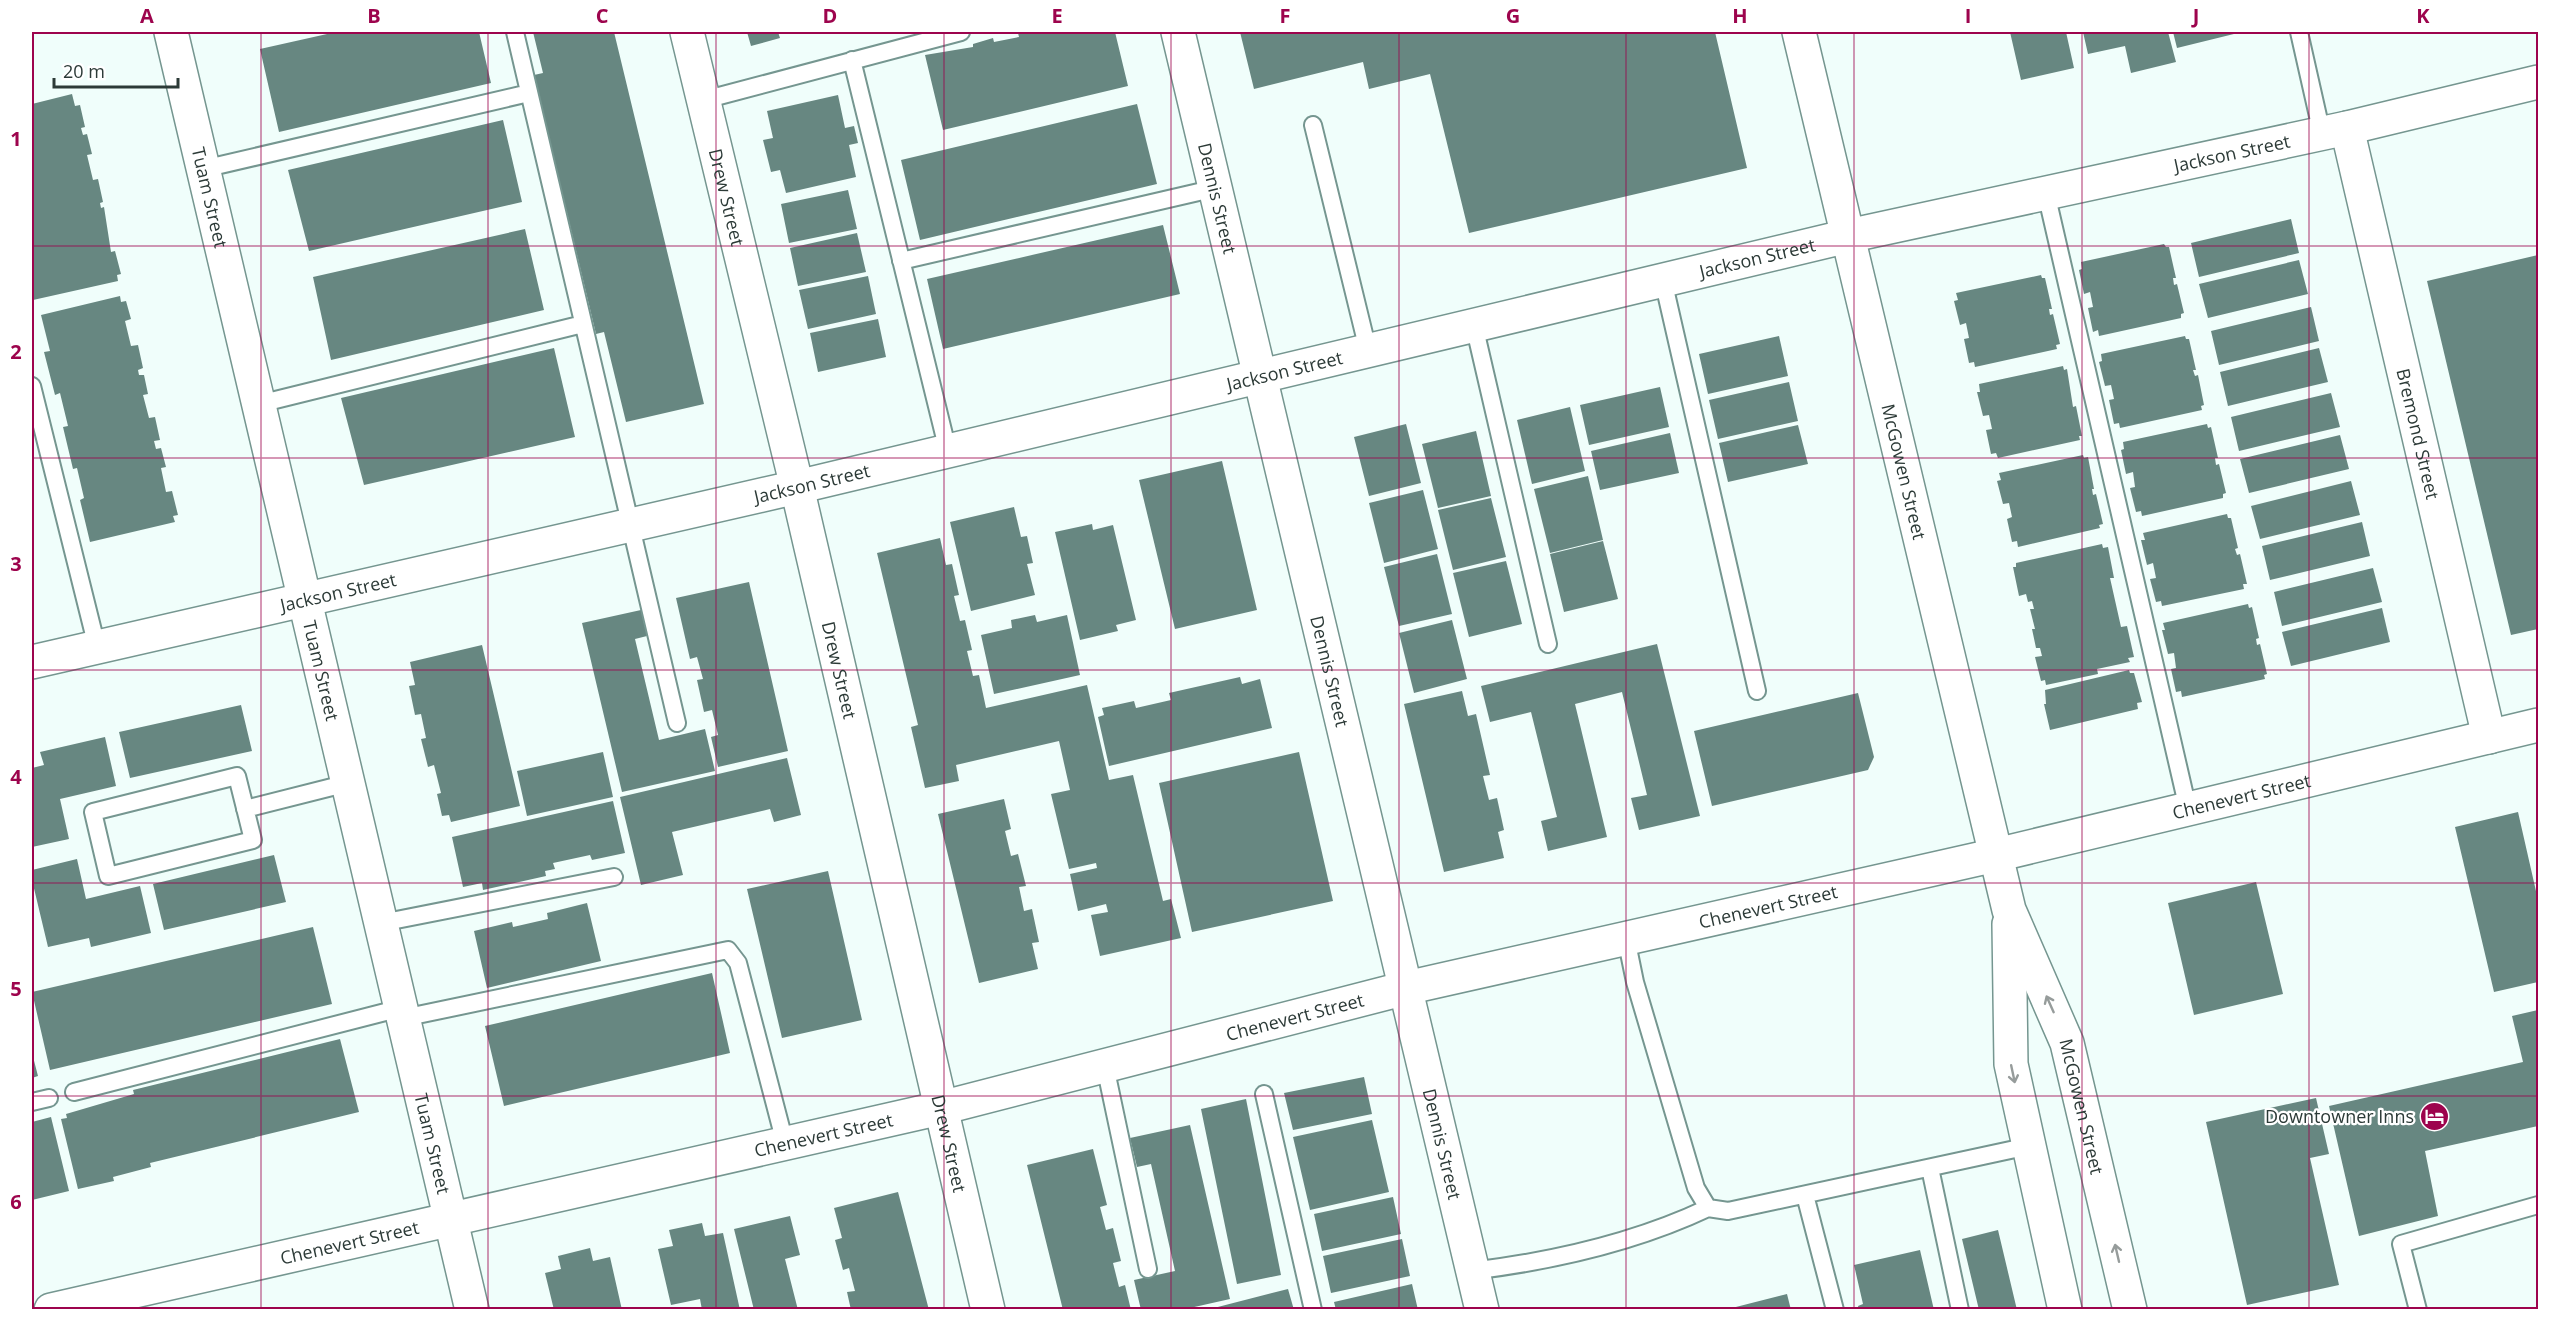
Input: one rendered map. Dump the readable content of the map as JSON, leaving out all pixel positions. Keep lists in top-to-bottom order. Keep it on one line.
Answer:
{"streets":{"street":["Jackson Street","Drew Street","Dennis Street","Tuam Street","Bremond Street","McGowen Street","Chenevert Street"]},"crossings":[["Jackson Street","Drew Street"],["Jackson Street","Dennis Street"],["Jackson Street","Tuam Street"],["Jackson Street","Bremond Street"],["Jackson Street","McGowen Street"],["Drew Street","Chenevert Street"],["Dennis Street","Chenevert Street"],["Tuam Street","Chenevert Street"],["Bremond Street","Chenevert Street"],["McGowen Street","Chenevert Street"]],"places":{"hotel":["Downtowner Inns"]},"scale_bar":"20 m","grid":{"columns":["A","B","C","D","E","F","G","H","I","J","K"],"rows":["1","2","3","4","5","6"]}}
